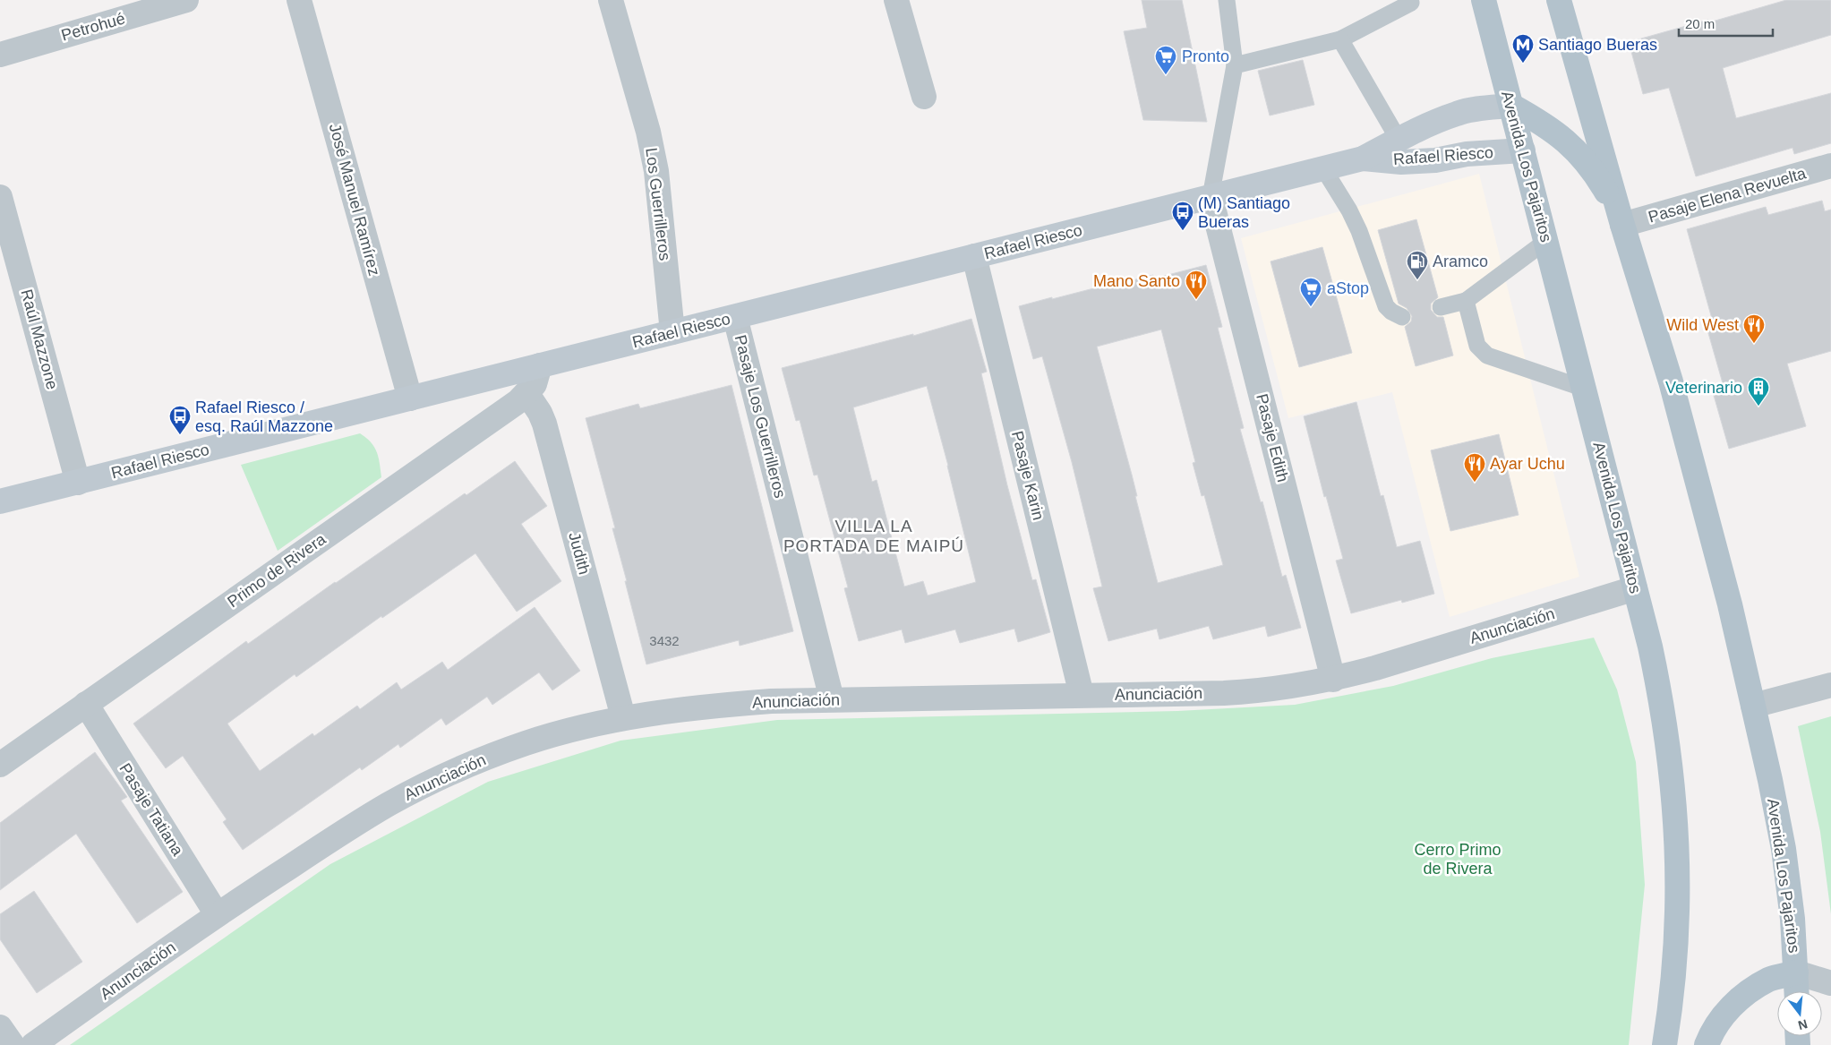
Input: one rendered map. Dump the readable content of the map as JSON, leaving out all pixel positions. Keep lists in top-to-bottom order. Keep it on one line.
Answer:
{"streets":{"main road":["Rafael Riesco","Avenida Los Pajaritos"],"street":["Petrohué","Pasaje Elena Revuelta","José Manuel Ramírez","Los Guerrilleros","Raúl Mazzone","Pasaje Los Guerrilleros","Pasaje Edith","Pasaje Karin","Judith","Primo de Rivera","Anunciación","Pasaje Tatiana"]},"crossings":[["Rafael Riesco","Avenida Los Pajaritos"],["Rafael Riesco","José Manuel Ramírez"],["Rafael Riesco","Los Guerrilleros"],["Rafael Riesco","Raúl Mazzone"],["Rafael Riesco","Pasaje Los Guerrilleros"],["Rafael Riesco","Pasaje Edith"],["Rafael Riesco","Pasaje Karin"],["Rafael Riesco","Primo de Rivera"],["Avenida Los Pajaritos","Pasaje Elena Revuelta"],["Avenida Los Pajaritos","Anunciación"],["Pasaje Los Guerrilleros","Anunciación"],["Pasaje Edith","Anunciación"],["Pasaje Karin","Anunciación"],["Judith","Primo de Rivera"],["Judith","Anunciación"],["Primo de Rivera","Pasaje Tatiana"],["Anunciación","Pasaje Tatiana"]],"districts":["VILLA LA PORTADA DE MAIPÚ"],"parks":["Cerro Primo de Rivera"],"places":{"metro station":["Santiago Bueras"],"supermarket":["Pronto","aStop"],"bus stop":["(M) Santiago Bueras","Rafael Riesco / esq. Raúl Mazzone"],"fuel station":["Aramco"],"restaurant":["Mano Santo","Wild West","Ayar Uchu"],"building":["Veterinario"]},"house_numbers":["3432"],"scale_bar":"20 m","north":"bottom"}
